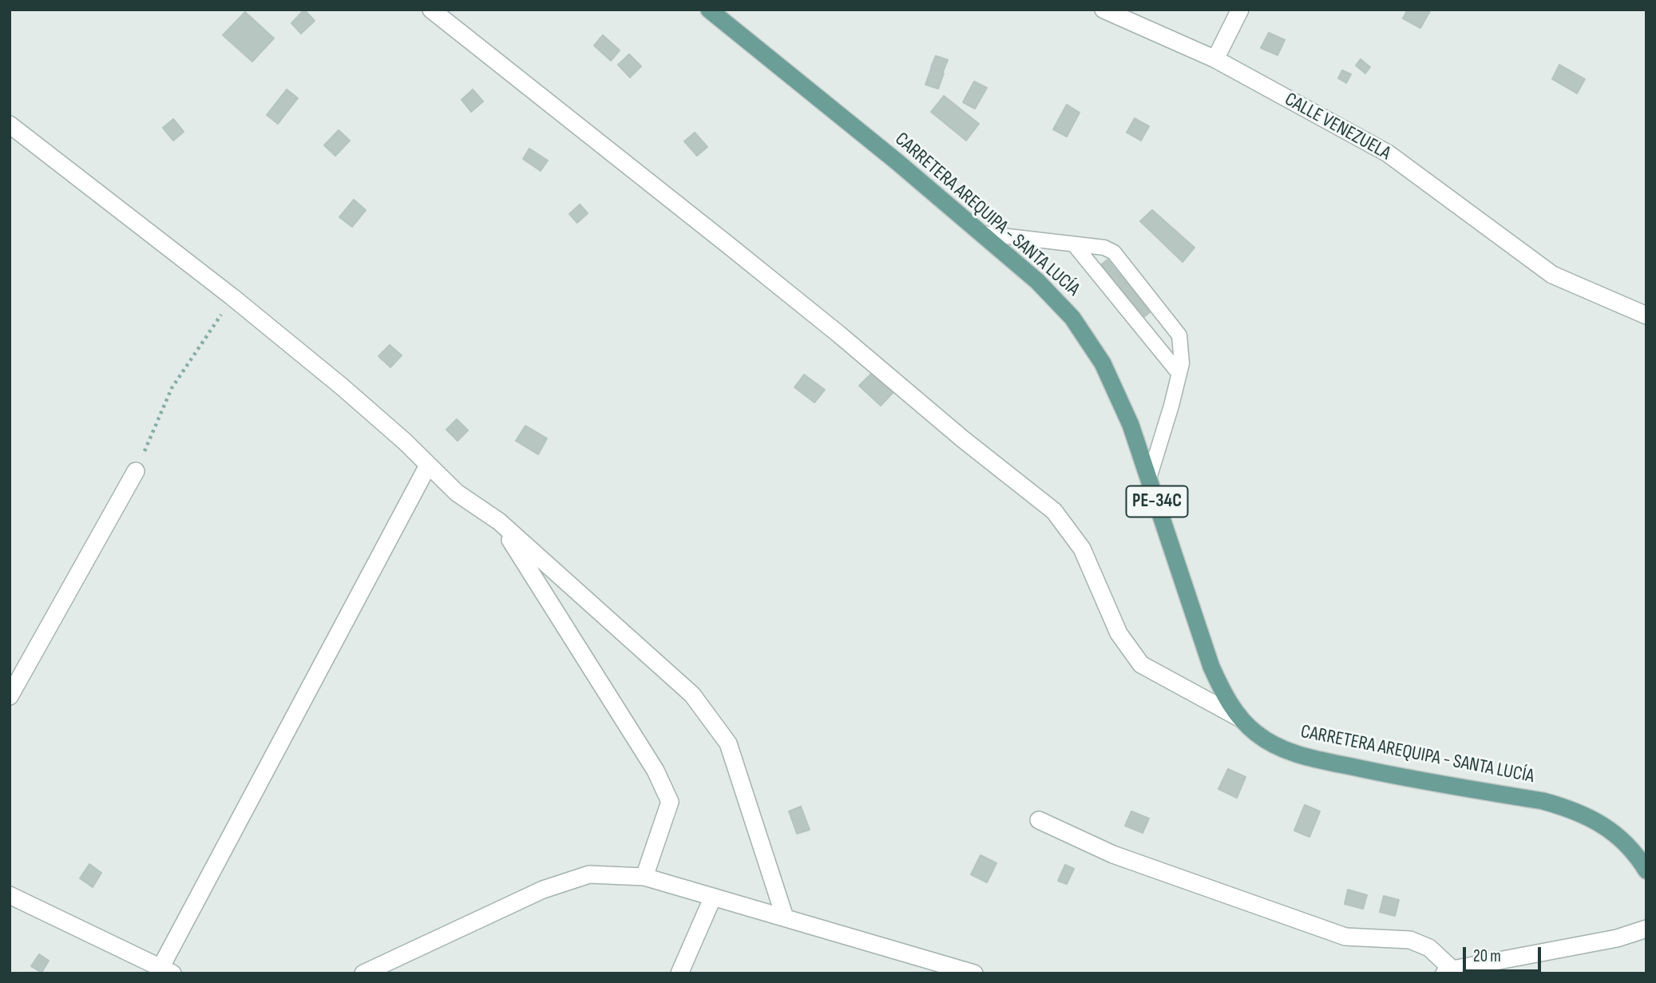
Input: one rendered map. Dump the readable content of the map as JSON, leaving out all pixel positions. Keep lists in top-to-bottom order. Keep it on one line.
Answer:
{"streets":{"main road":["CARRETERA AREQUIPA - SANTA LUCÍA","PE-34C"],"street":["CALLE VENEZUELA"]},"scale_bar":"20 m"}
